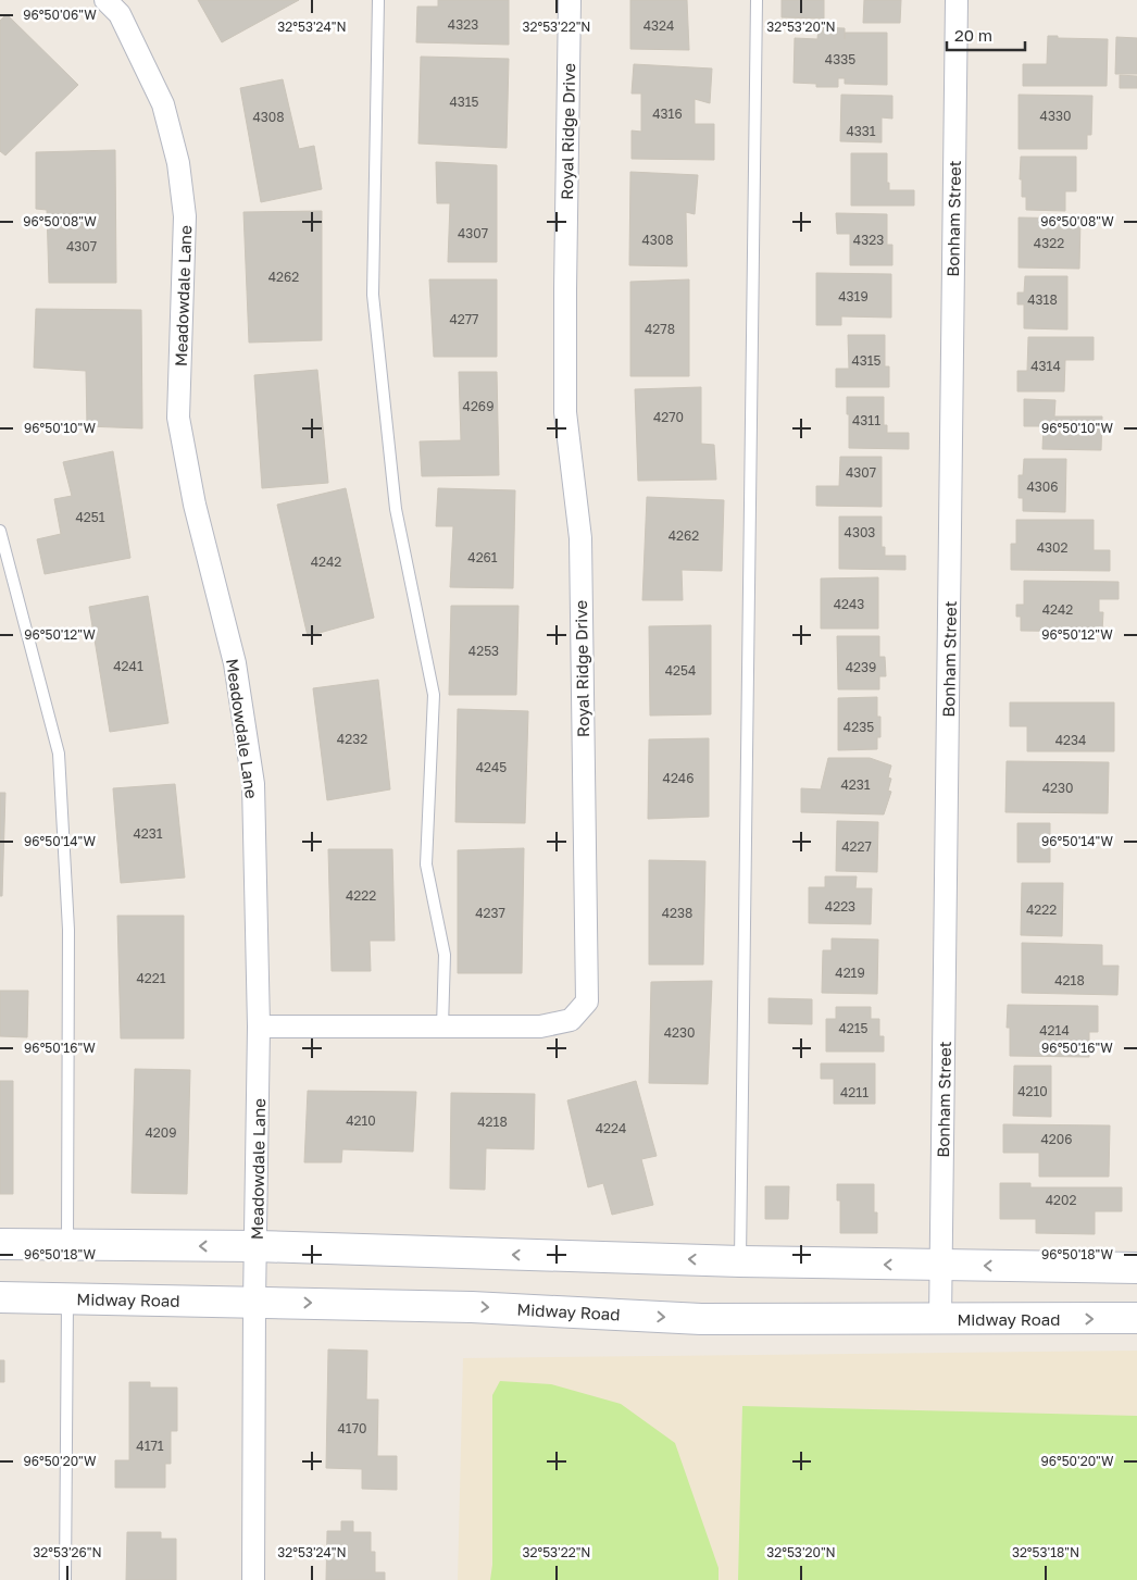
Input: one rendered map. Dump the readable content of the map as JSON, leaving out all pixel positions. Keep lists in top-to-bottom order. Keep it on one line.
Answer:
{"streets":{"main road":["Midway Road"],"street":["Royal Ridge Drive","Bonham Street","Meadowdale Lane"]},"crossings":[["Royal Ridge Drive","Meadowdale Lane"],["Bonham Street","Midway Road"],["Meadowdale Lane","Midway Road"]],"house_numbers":["4323","4324","4335","4315","4316","4330","4308","4331","4307","4308","4323","4322","4307","4262","4319","4318","4277","4278","4315","4314","4269","4270","4311","4307","4306","4251","4303","4262","4302","4261","4242","4243","4242","4253","4241","4239","4254","4235","4232","4234","4245","4246","4231","4230","4231","4227","4222","4223","4222","4237","4238","4219","4221","4218","4215","4214","4230","4210","4211","4210","4218","4224","4209","4206","4202","4170","4171"],"scale_bar":"20 m","coordinates":["96°50'06\"W","32°53'24\"N","32°53'22\"N","32°53'20\"N","96°50'08\"W","96°50'10\"W","96°50'12\"W","96°50'14\"W","96°50'16\"W","96°50'18\"W","96°50'20\"W","32°53'26\"N","32°53'18\"N"]}
